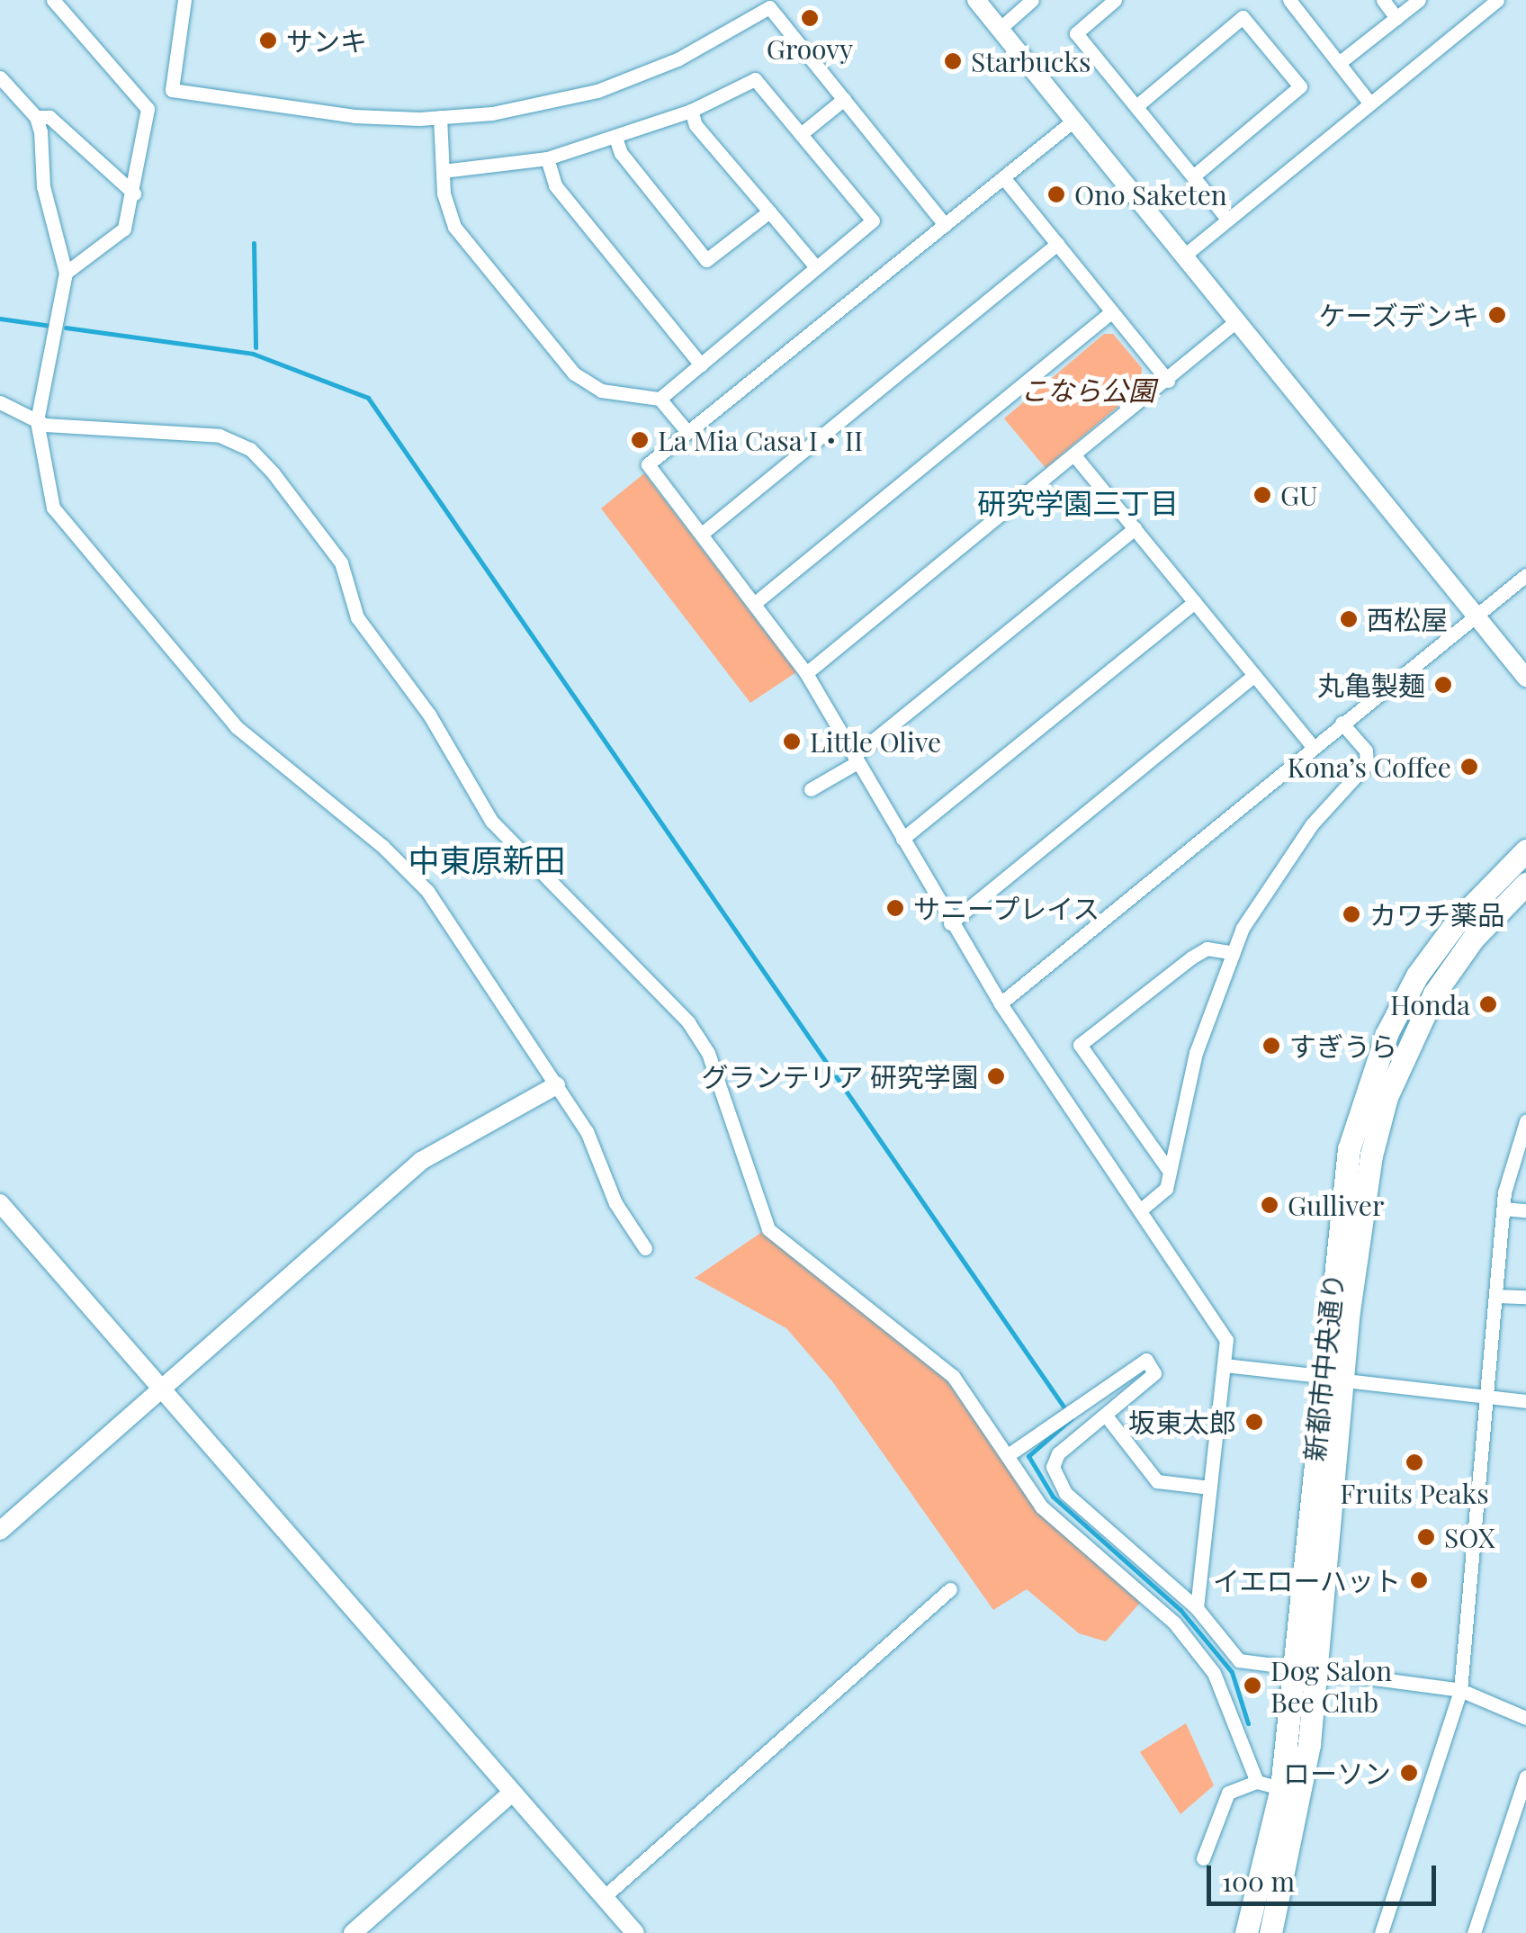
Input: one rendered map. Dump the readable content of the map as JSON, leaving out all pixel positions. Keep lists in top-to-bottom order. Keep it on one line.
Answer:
{"streets":{"main road":["新都市中央通り"]},"districts":["研究学園三丁目","中東原新田"],"parks":["こなら公園"],"places":["Groovy","サンキ","Starbucks","Ono Saketen","ケーズデンキ","La Mia Casa I・II","GU","西松屋","丸亀製麺","Little Olive","Kona’s Coffee","サニープレイス","カワチ薬品","Honda","すぎうら","グランテリア 研究学園","Gulliver","坂東太郎","Fruits Peaks","SOX","イエローハット","Dog Salon Bee Club","ローソン"],"scale_bar":"100 m"}
